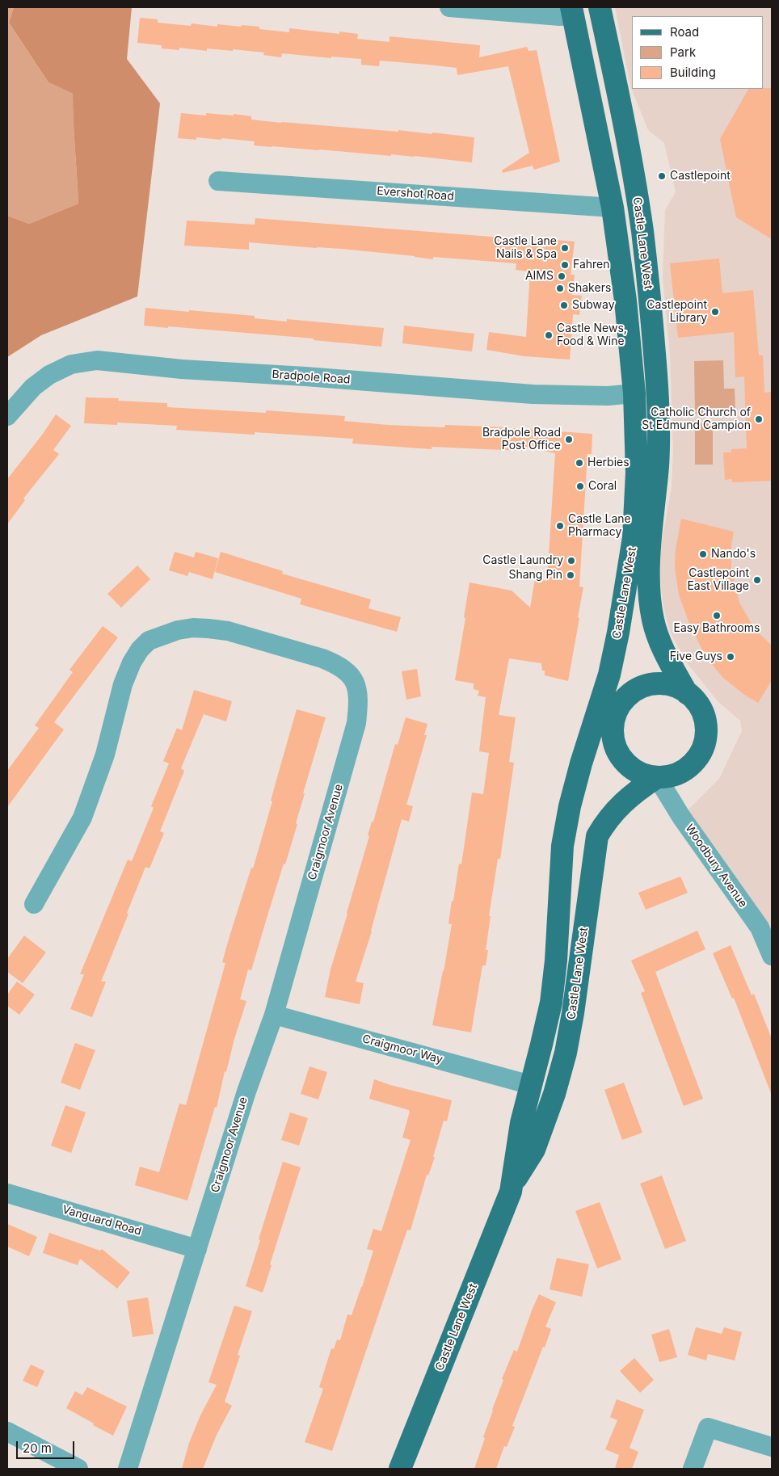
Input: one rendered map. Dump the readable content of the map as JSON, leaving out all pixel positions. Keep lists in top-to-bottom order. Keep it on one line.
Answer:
{"streets":{"main road":["Castle Lane West"],"street":["Evershot Road","Bradpole Road","Craigmoor Avenue","Woodbury Avenue","Craigmoor Way","Vanguard Road"]},"crossings":[["Evershot Road","Castle Lane West"],["Castle Lane West","Bradpole Road"],["Castle Lane West","Woodbury Avenue"],["Castle Lane West","Craigmoor Way"],["Craigmoor Avenue","Craigmoor Way"],["Craigmoor Avenue","Vanguard Road"]],"places":["Castlepoint","Castle Lane Nails & Spa","Fahren","AIMS","Shakers","Subway","Castlepoint Library","Castle News, Food & Wine","Catholic Church of St Edmund Campion","Bradpole Road Post Office","Herbies","Coral","Castle Lane Pharmacy","Nando's","Castle Laundry","Shang Pin","Castlepoint East Village","Easy Bathrooms","Five Guys"],"legend":["Road","Park","Building"],"scale_bar":"20 m"}
